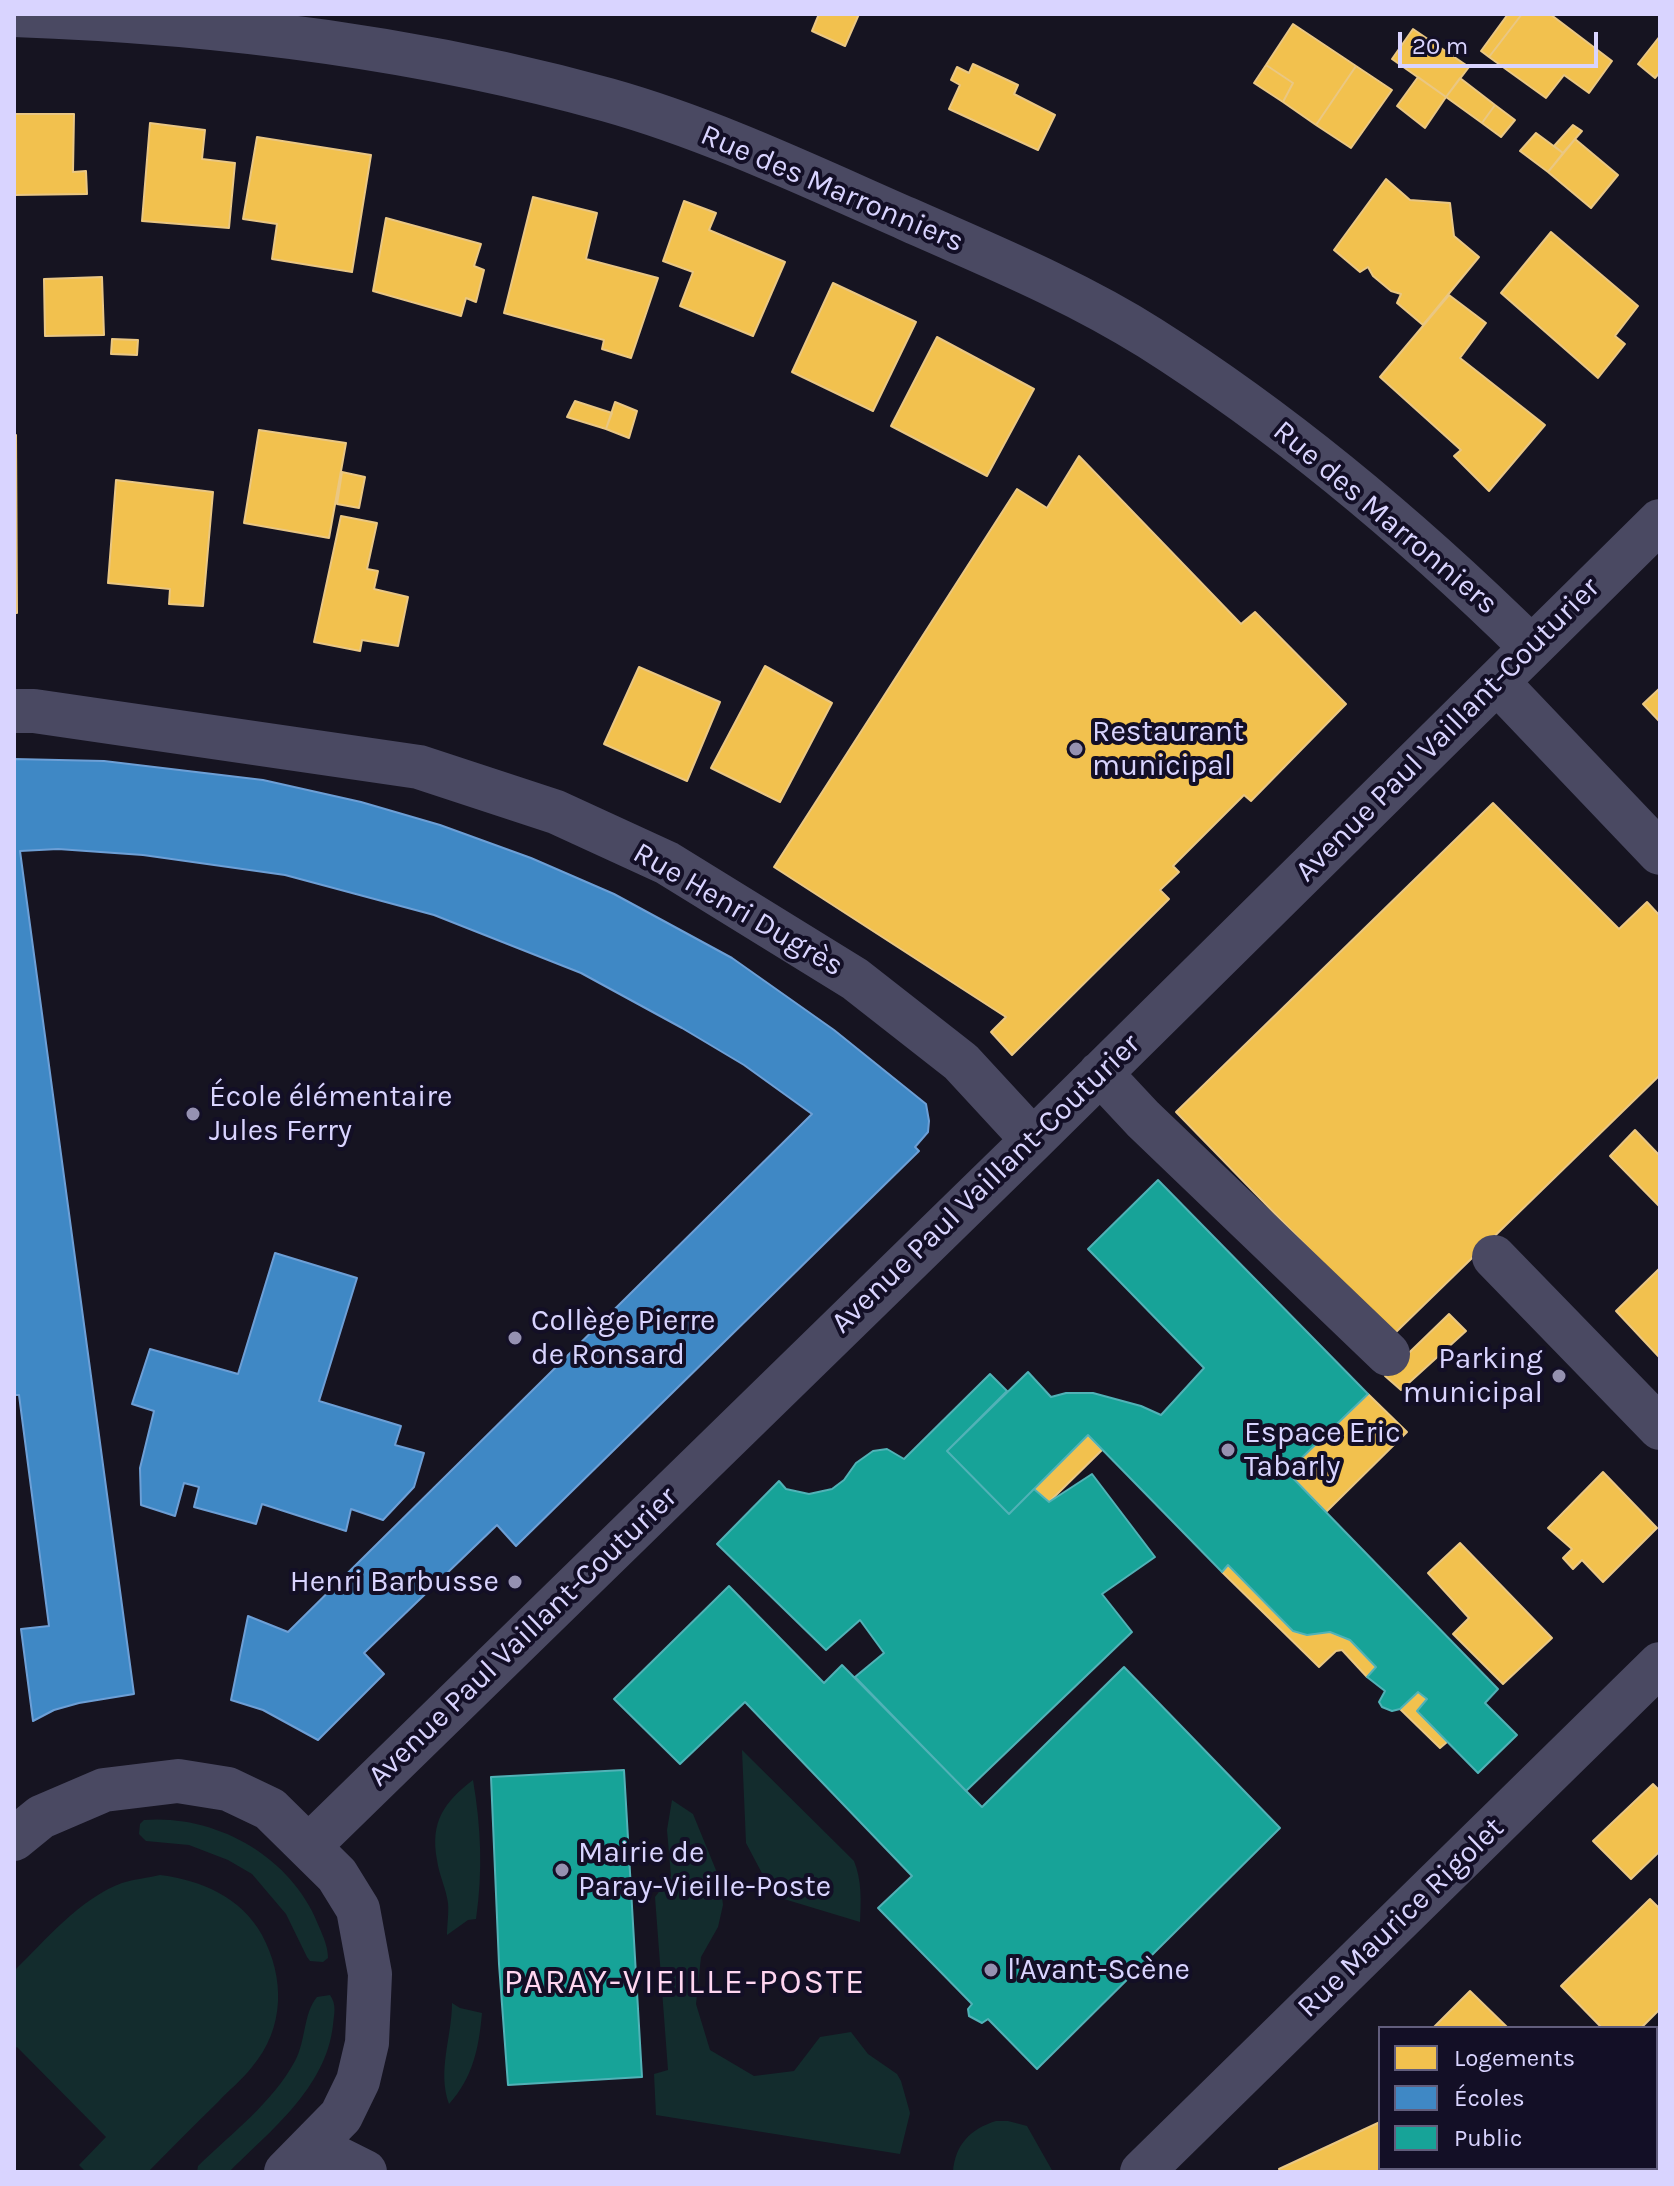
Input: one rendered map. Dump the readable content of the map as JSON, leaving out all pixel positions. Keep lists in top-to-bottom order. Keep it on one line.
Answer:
{"streets":{"street":["Rue des Marronniers","Avenue Paul Vaillant-Couturier","Rue Henri Dugrès","Rue Maurice Rigolet"]},"crossings":[["Rue des Marronniers","Avenue Paul Vaillant-Couturier"],["Avenue Paul Vaillant-Couturier","Rue Henri Dugrès"]],"districts":["PARAY-VIEILLE-POSTE"],"places":["Restaurant municipal","École élémentaire Jules Ferry","Collège Pierre de Ronsard","Parking municipal","Espace Eric Tabarly","Henri Barbusse","Mairie de Paray-Vieille-Poste","l'Avant-Scène"],"legend":["Logements","Écoles","Public"],"scale_bar":"20 m"}
